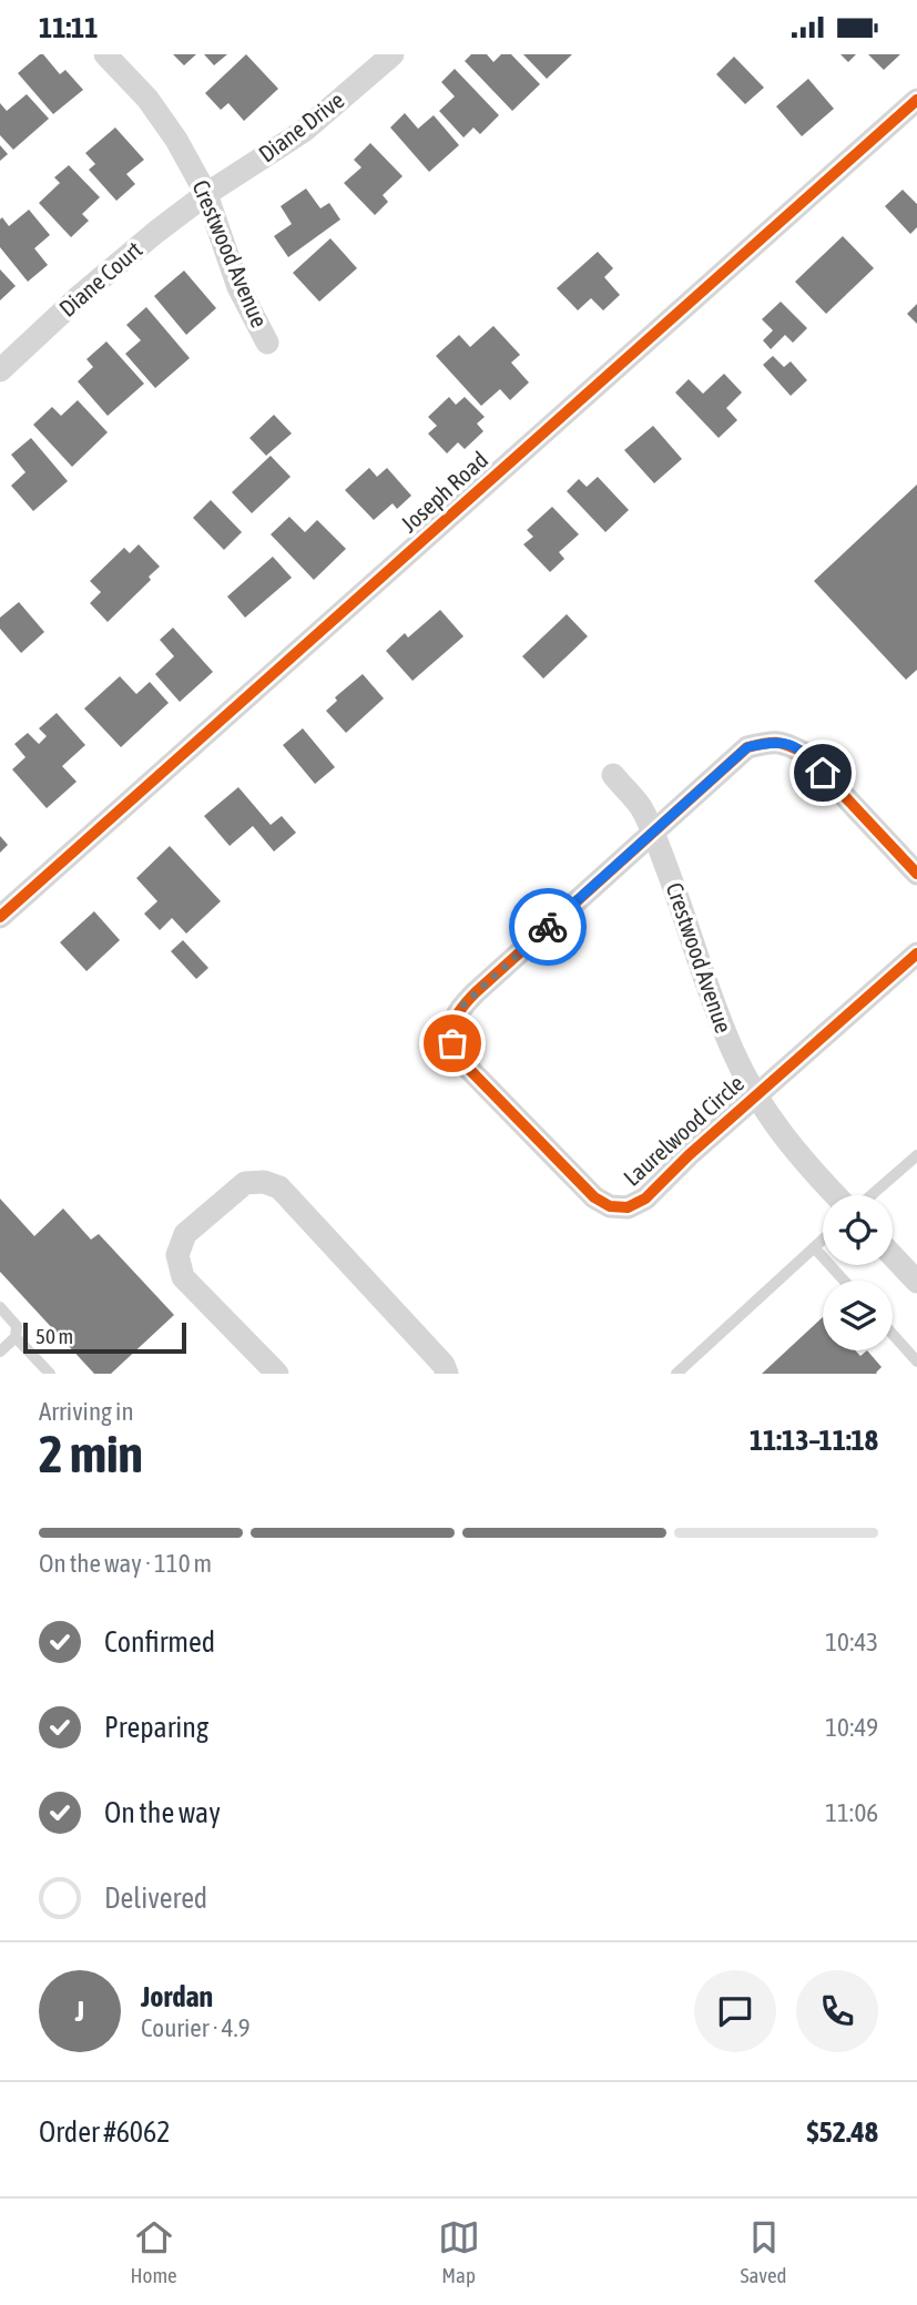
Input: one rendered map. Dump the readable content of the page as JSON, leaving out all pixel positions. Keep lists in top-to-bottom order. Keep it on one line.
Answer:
{"streets":{"street":["Diane Drive","Crestwood Avenue","Diane Court","Joseph Road","Laurelwood Circle"]},"crossings":[["Diane Drive","Crestwood Avenue"],["Diane Drive","Diane Court"],["Crestwood Avenue","Diane Court"],["Crestwood Avenue","Laurelwood Circle"]],"scale_bar":"50 m","page":{"status":"11:11","scale":"50 m","heading":["2 min","Arriving in","11:13–11:18"],"panel":["Jordan","Courier · 4.9","Order #6062","$52.48"],"bar":"On the way · 110 m","list":[["Confirmed","10:43"],["Preparing","10:49"],["On the way","11:06"],"Delivered"],"round":"J","tabs":["Home","Map","Saved"]}}
